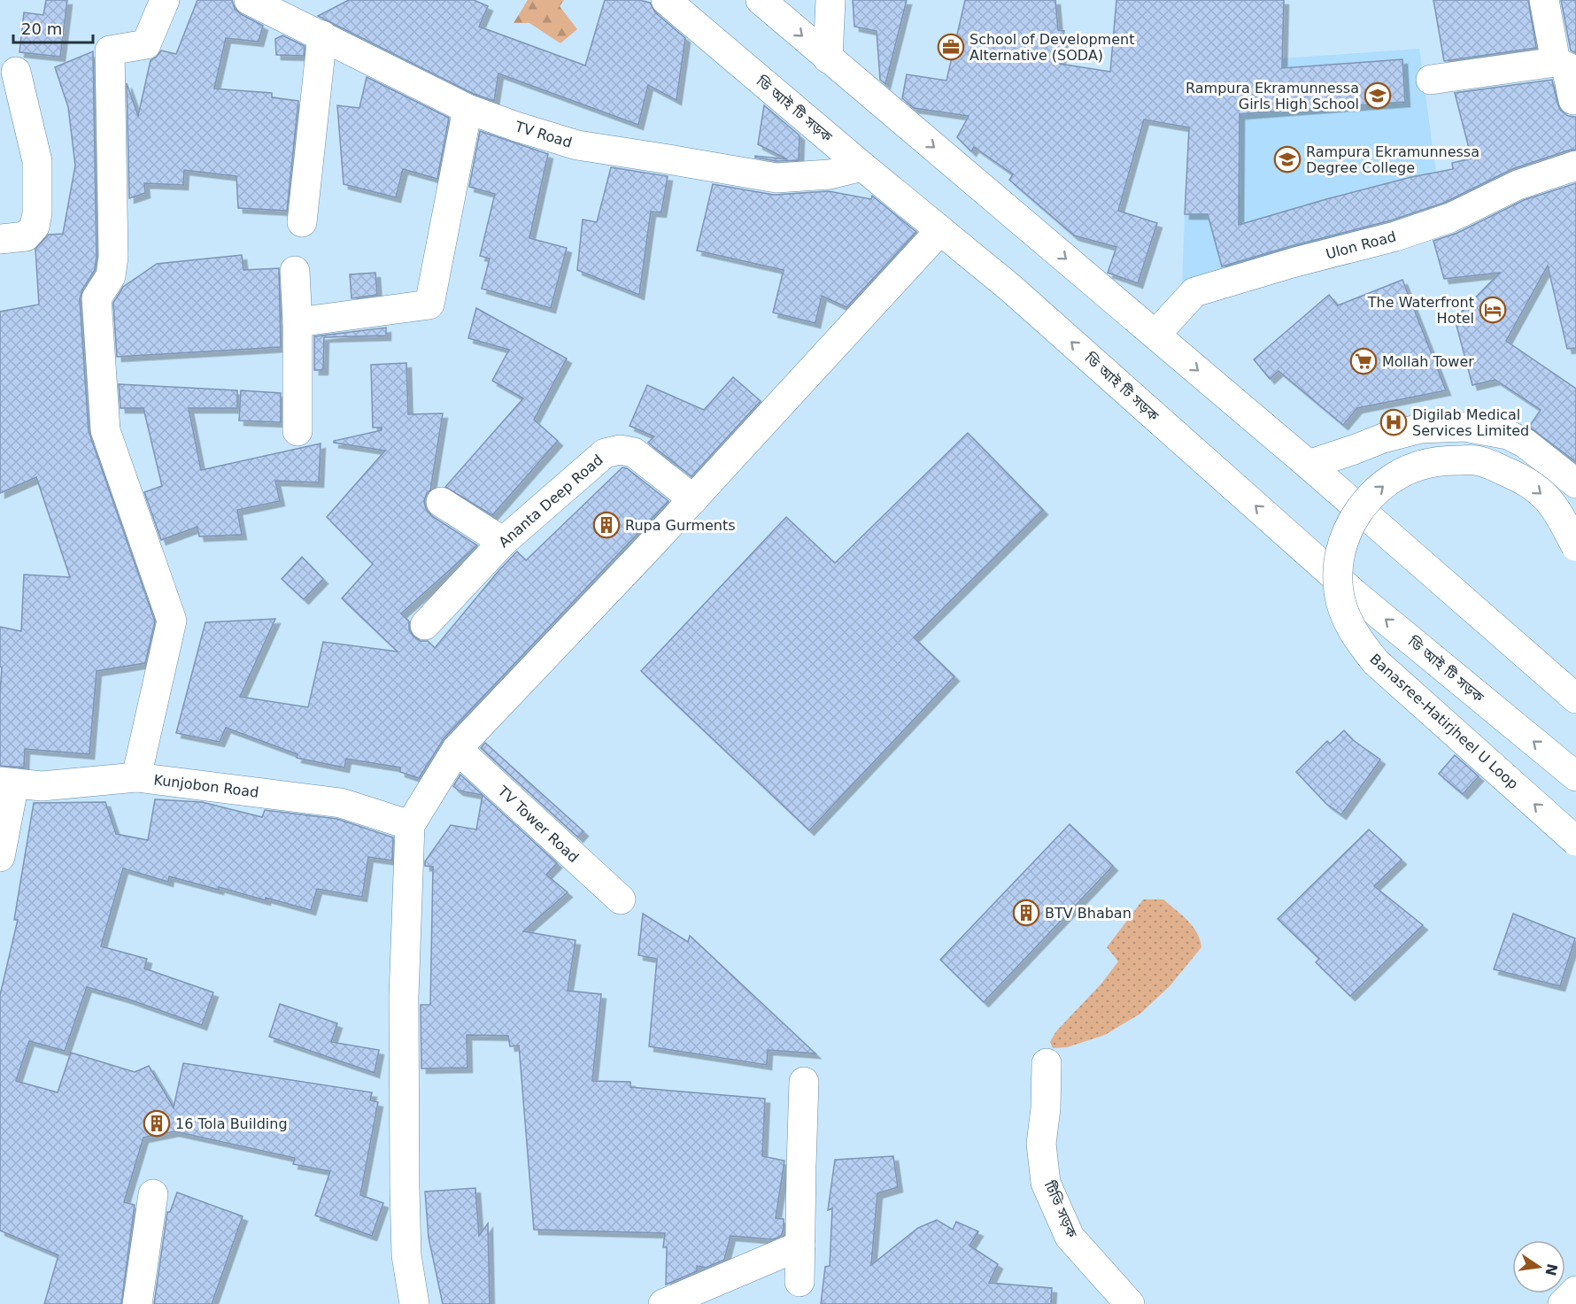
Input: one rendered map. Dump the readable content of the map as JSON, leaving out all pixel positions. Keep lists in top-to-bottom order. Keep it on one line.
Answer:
{"streets":{"street":["ডি আই টি সড়ক","TV Road","Ulon Road","Ananta Deep Road","Banasree-Hatirjheel U Loop","Kunjobon Road","TV Tower Road","টিভি সড়ক"]},"crossings":[["ডি আই টি সড়ক","TV Road"]],"places":{"office":["School of Development Alternative (SODA)"],"school or university":["Rampura Ekramunnessa Girls High School","Rampura Ekramunnessa Degree College"],"hotel":["The Waterfront Hotel"],"supermarket":["Mollah Tower"],"hospital":["Digilab Medical Services Limited"],"building":["Rupa Gurments","BTV Bhaban","16 Tola Building"]},"scale_bar":"20 m","north":"right"}
